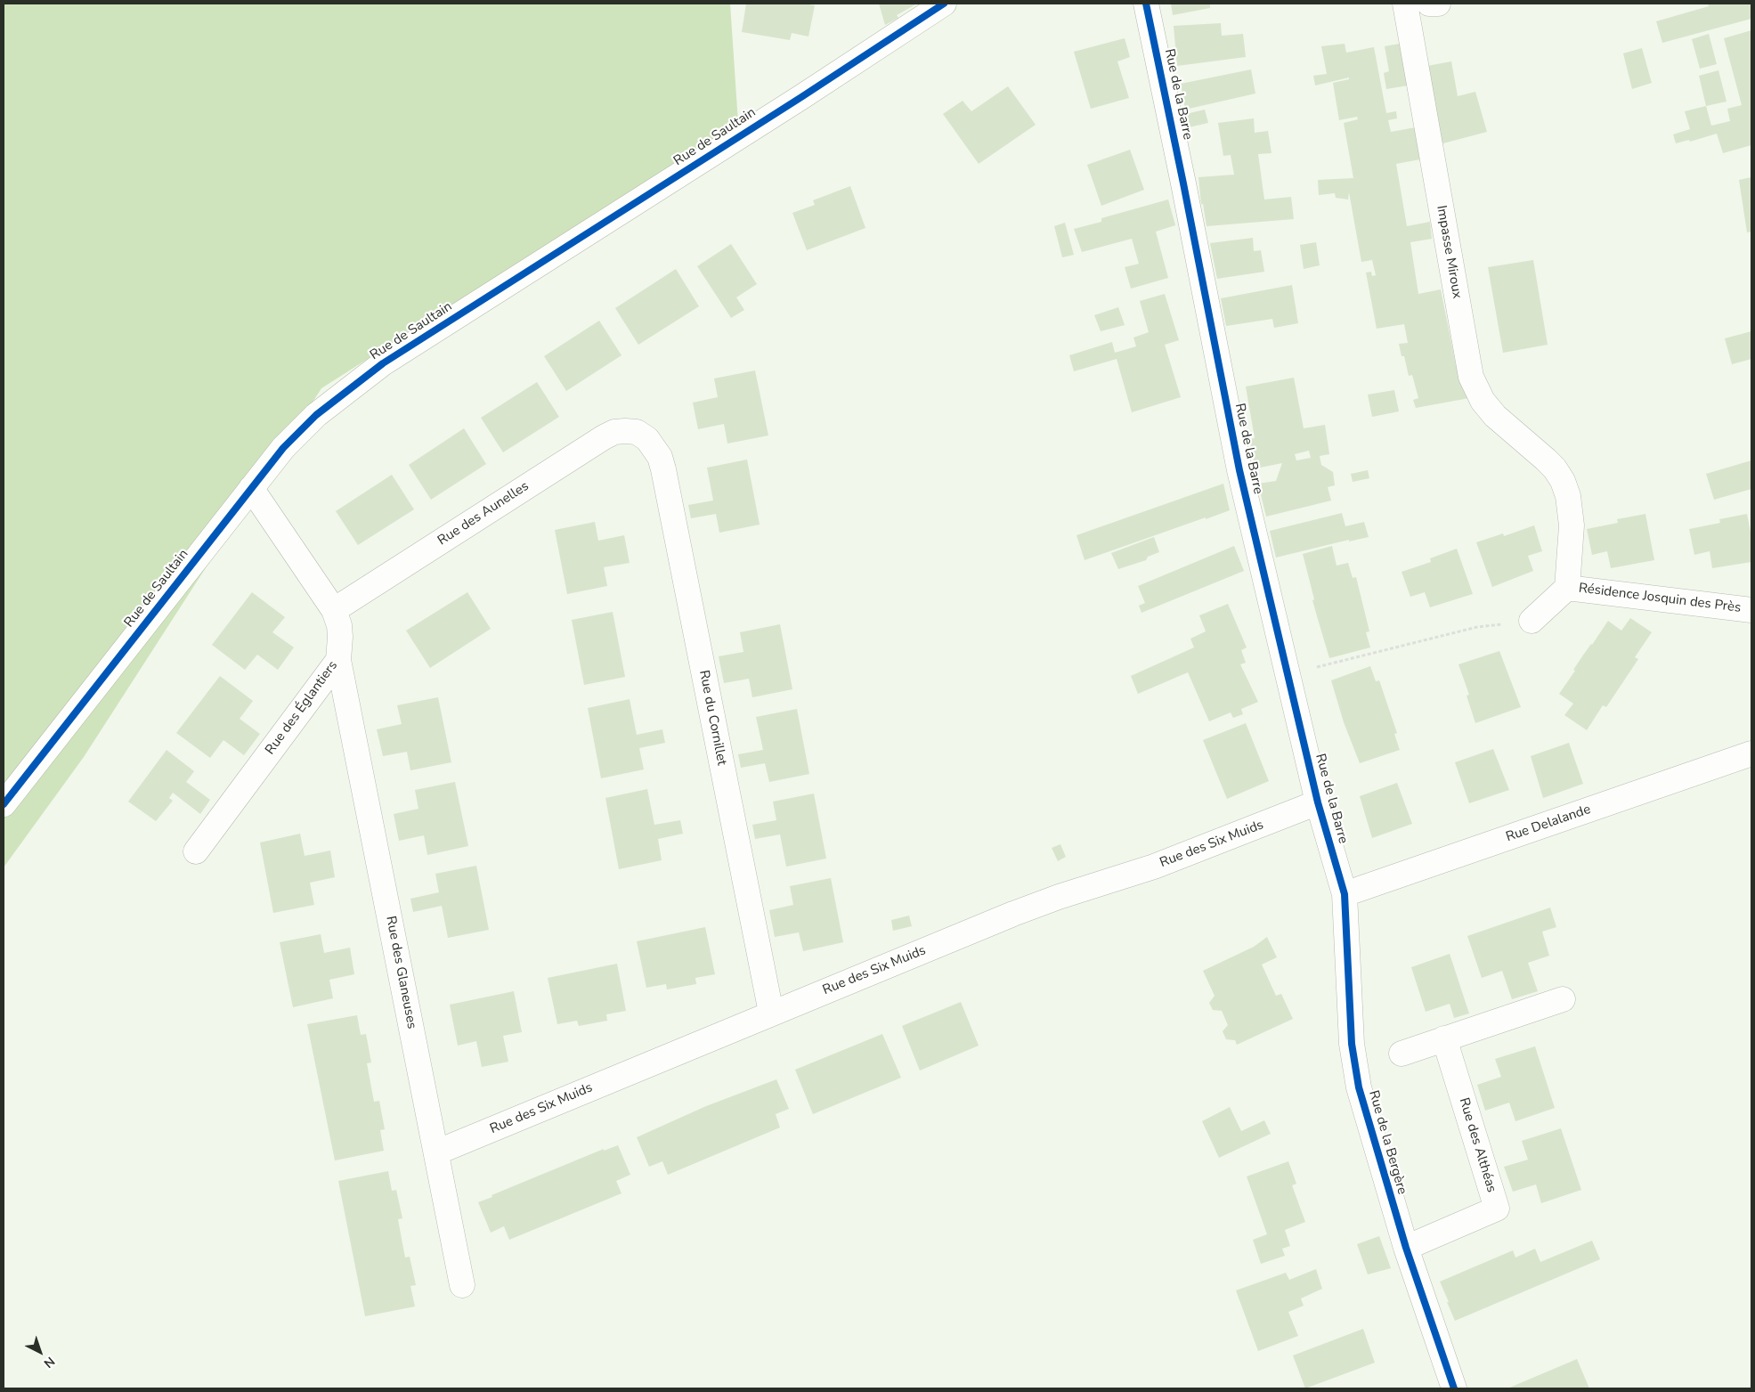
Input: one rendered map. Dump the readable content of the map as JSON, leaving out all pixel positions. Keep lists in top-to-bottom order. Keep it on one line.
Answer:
{"streets":{"street":["Rue de la Barre","Rue de Saultain","Impasse Miroux","Rue des Aunelles","Résidence Josquin des Près","Rue des Églantiers","Rue du Cornillet","Rue Delalande","Rue des Six Muids","Rue des Glaneuses","Rue de la Bergère","Rue des Althéas"]},"crossings":[["Rue de la Barre","Rue Delalande"],["Rue de la Barre","Rue des Six Muids"],["Rue de la Barre","Rue de la Bergère"],["Rue de Saultain","Rue des Églantiers"],["Impasse Miroux","Résidence Josquin des Près"],["Rue des Aunelles","Rue des Églantiers"],["Rue des Aunelles","Rue du Cornillet"],["Rue des Églantiers","Rue des Glaneuses"],["Rue du Cornillet","Rue des Six Muids"],["Rue Delalande","Rue de la Bergère"],["Rue des Six Muids","Rue des Glaneuses"],["Rue de la Bergère","Rue des Althéas"]],"north":"bottom right"}
